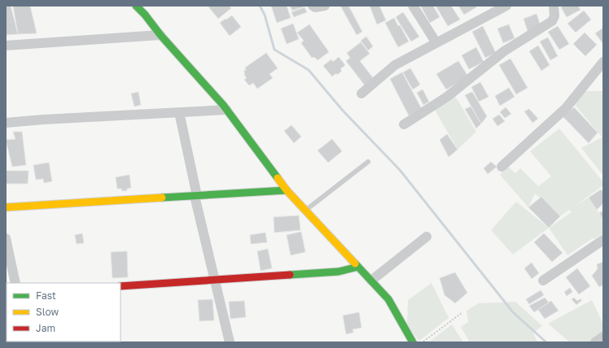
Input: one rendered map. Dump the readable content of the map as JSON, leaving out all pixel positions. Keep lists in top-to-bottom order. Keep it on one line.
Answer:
{"legend":["Fast","Slow","Jam"]}
